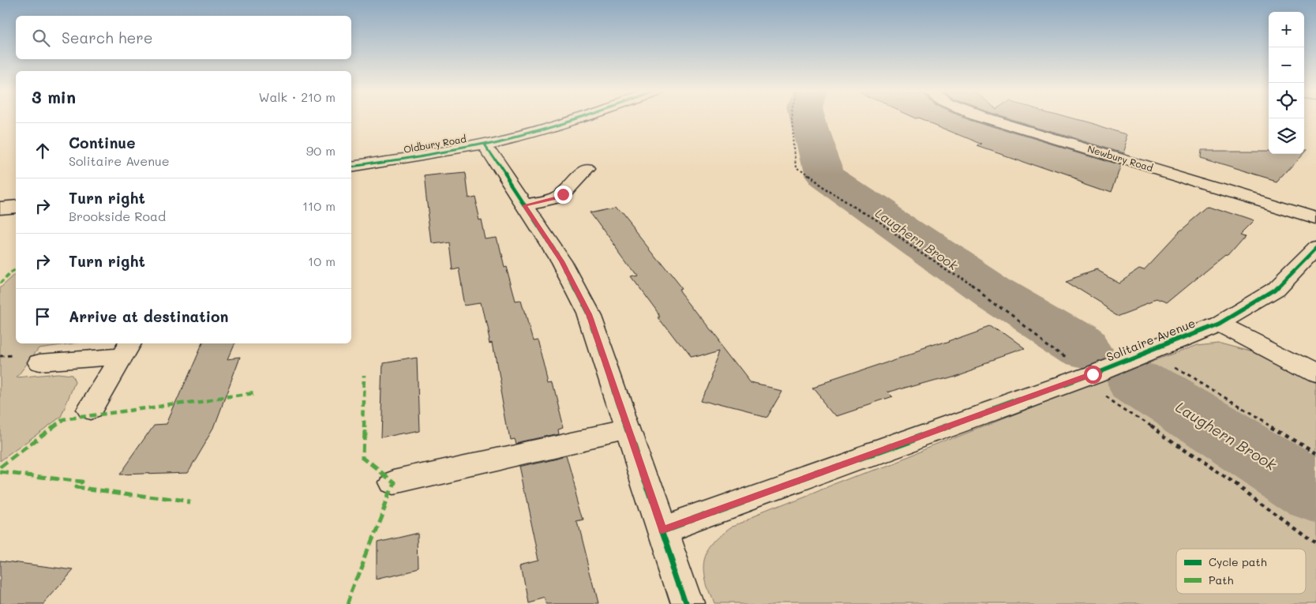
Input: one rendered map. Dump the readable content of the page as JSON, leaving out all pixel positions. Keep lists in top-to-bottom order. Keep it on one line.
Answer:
{"streets":{"street":["Oldbury Road","Newbury Road","Solitaire Avenue"]},"water":["Laughern Brook"],"legend":["Cycle path","Path"],"page":{"map_buttons":["+","−"],"search":"Search here","heading":["3 min","Walk · 210 m"],"list":[["Continue","Solitaire Avenue","90 m"],["Turn right","Brookside Road","110 m"],["Turn right","10 m"],"Arrive at destination"]}}
